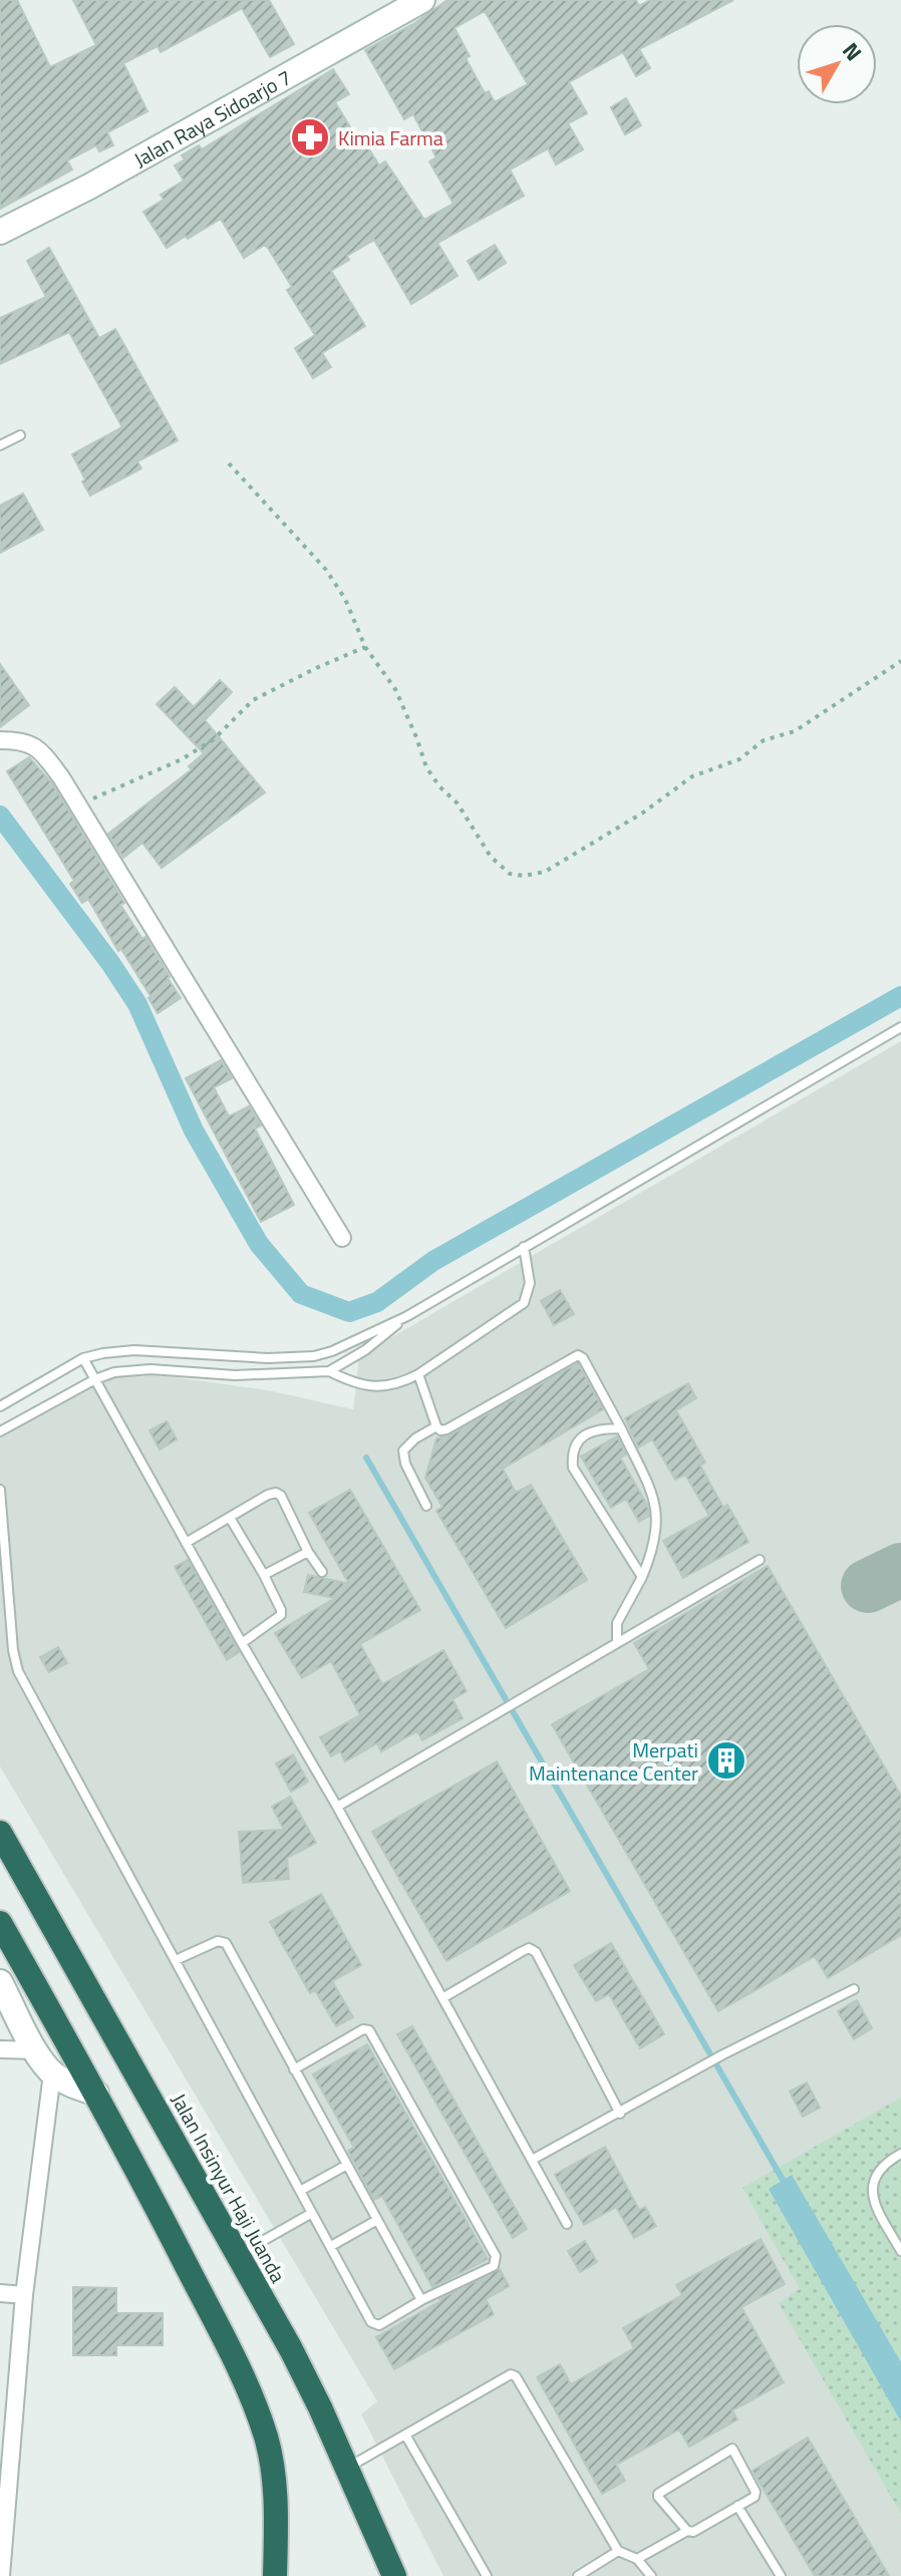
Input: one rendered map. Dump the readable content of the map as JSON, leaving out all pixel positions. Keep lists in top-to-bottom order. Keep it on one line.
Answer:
{"streets":{"highway":["Jalan Insinyur Haji Juanda"],"main road":["Jalan Raya Sidoarjo 7"]},"places":{"pharmacy":["Kimia Farma"],"building":["Merpati Maintenance Center"]},"north":"top right"}
